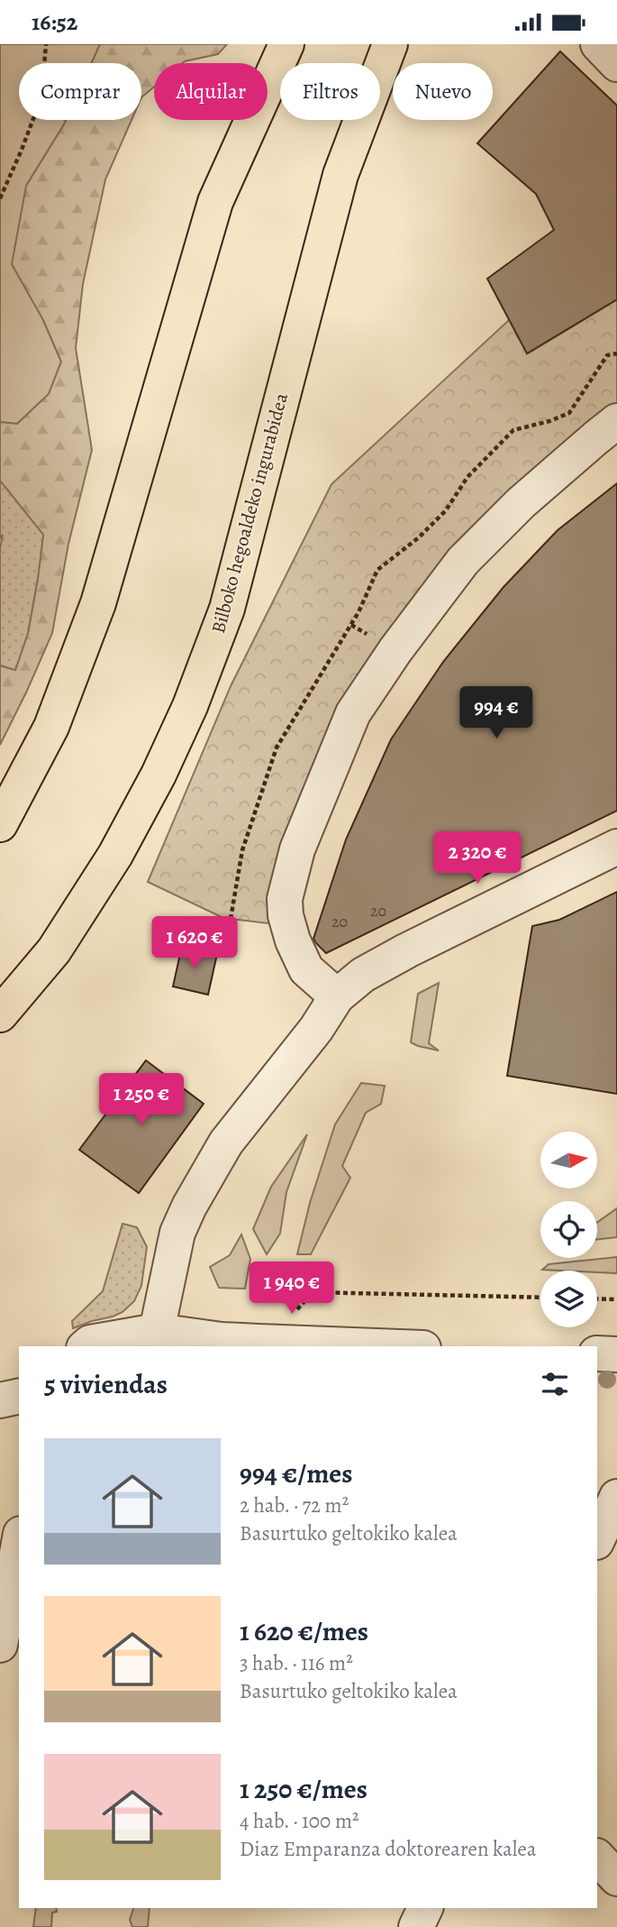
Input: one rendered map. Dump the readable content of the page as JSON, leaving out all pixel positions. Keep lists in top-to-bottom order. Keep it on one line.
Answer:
{"streets":{"highway":["Bilboko hegoaldeko ingurabidea"]},"house_numbers":["20","20"],"north":"right","page":{"status":"16:52","chip":["Comprar","Alquilar","Filtros","Nuevo"],"price":["994 €","2 320 €","1 620 €","1 250 €","1 940 €"],"heading":"5 viviendas","list":[{"name":"994 €/mes","note":"2 hab. · 72 m² · Basurtuko geltokiko kalea"},{"name":"1 620 €/mes","note":"3 hab. · 116 m² · Basurtuko geltokiko kalea"},{"name":"1 250 €/mes","note":"4 hab. · 100 m² · Diaz Emparanza doktorearen kalea"}]}}
